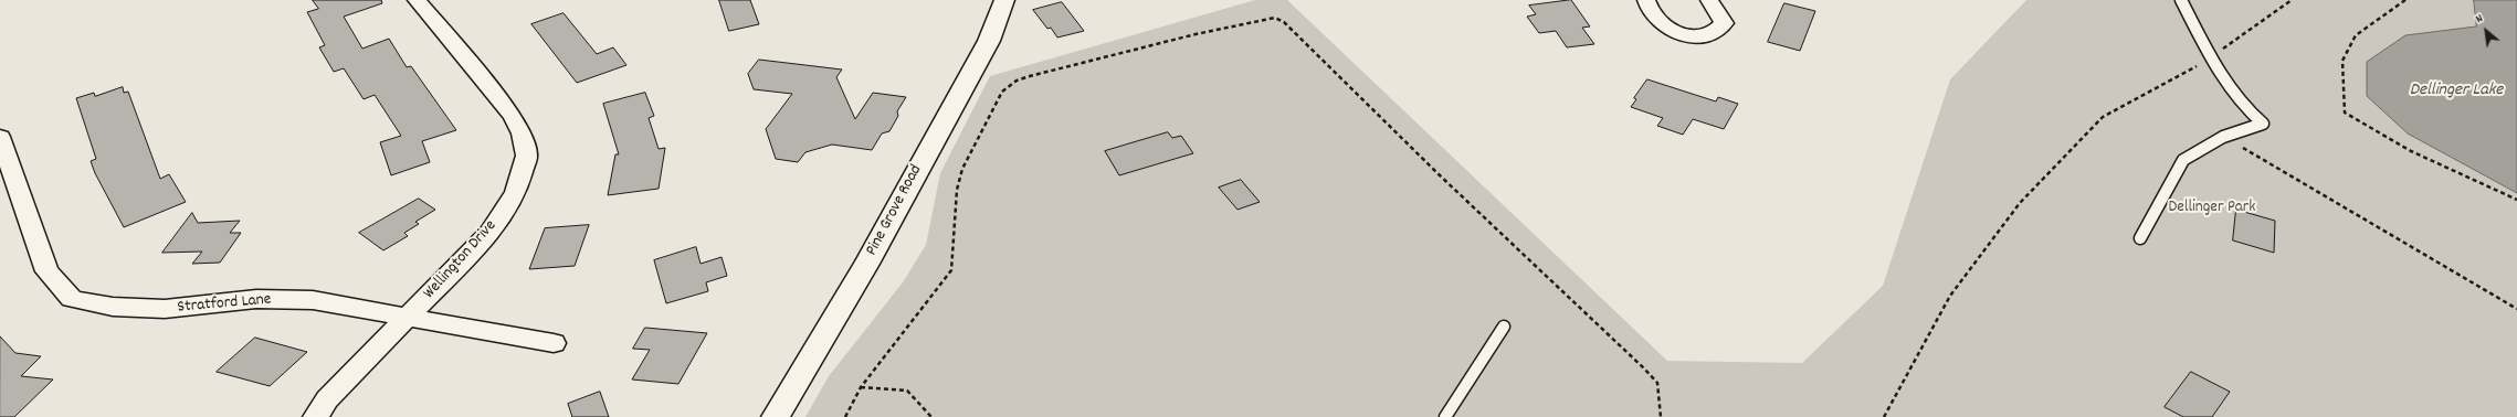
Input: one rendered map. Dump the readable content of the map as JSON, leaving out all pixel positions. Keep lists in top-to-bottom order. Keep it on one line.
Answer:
{"streets":{"street":["Pine Grove Road","Wellington Drive","Stratford Lane"]},"crossings":[["Wellington Drive","Stratford Lane"]],"water":["Dellinger Lake"],"parks":["Dellinger Park"],"north":"top left"}
